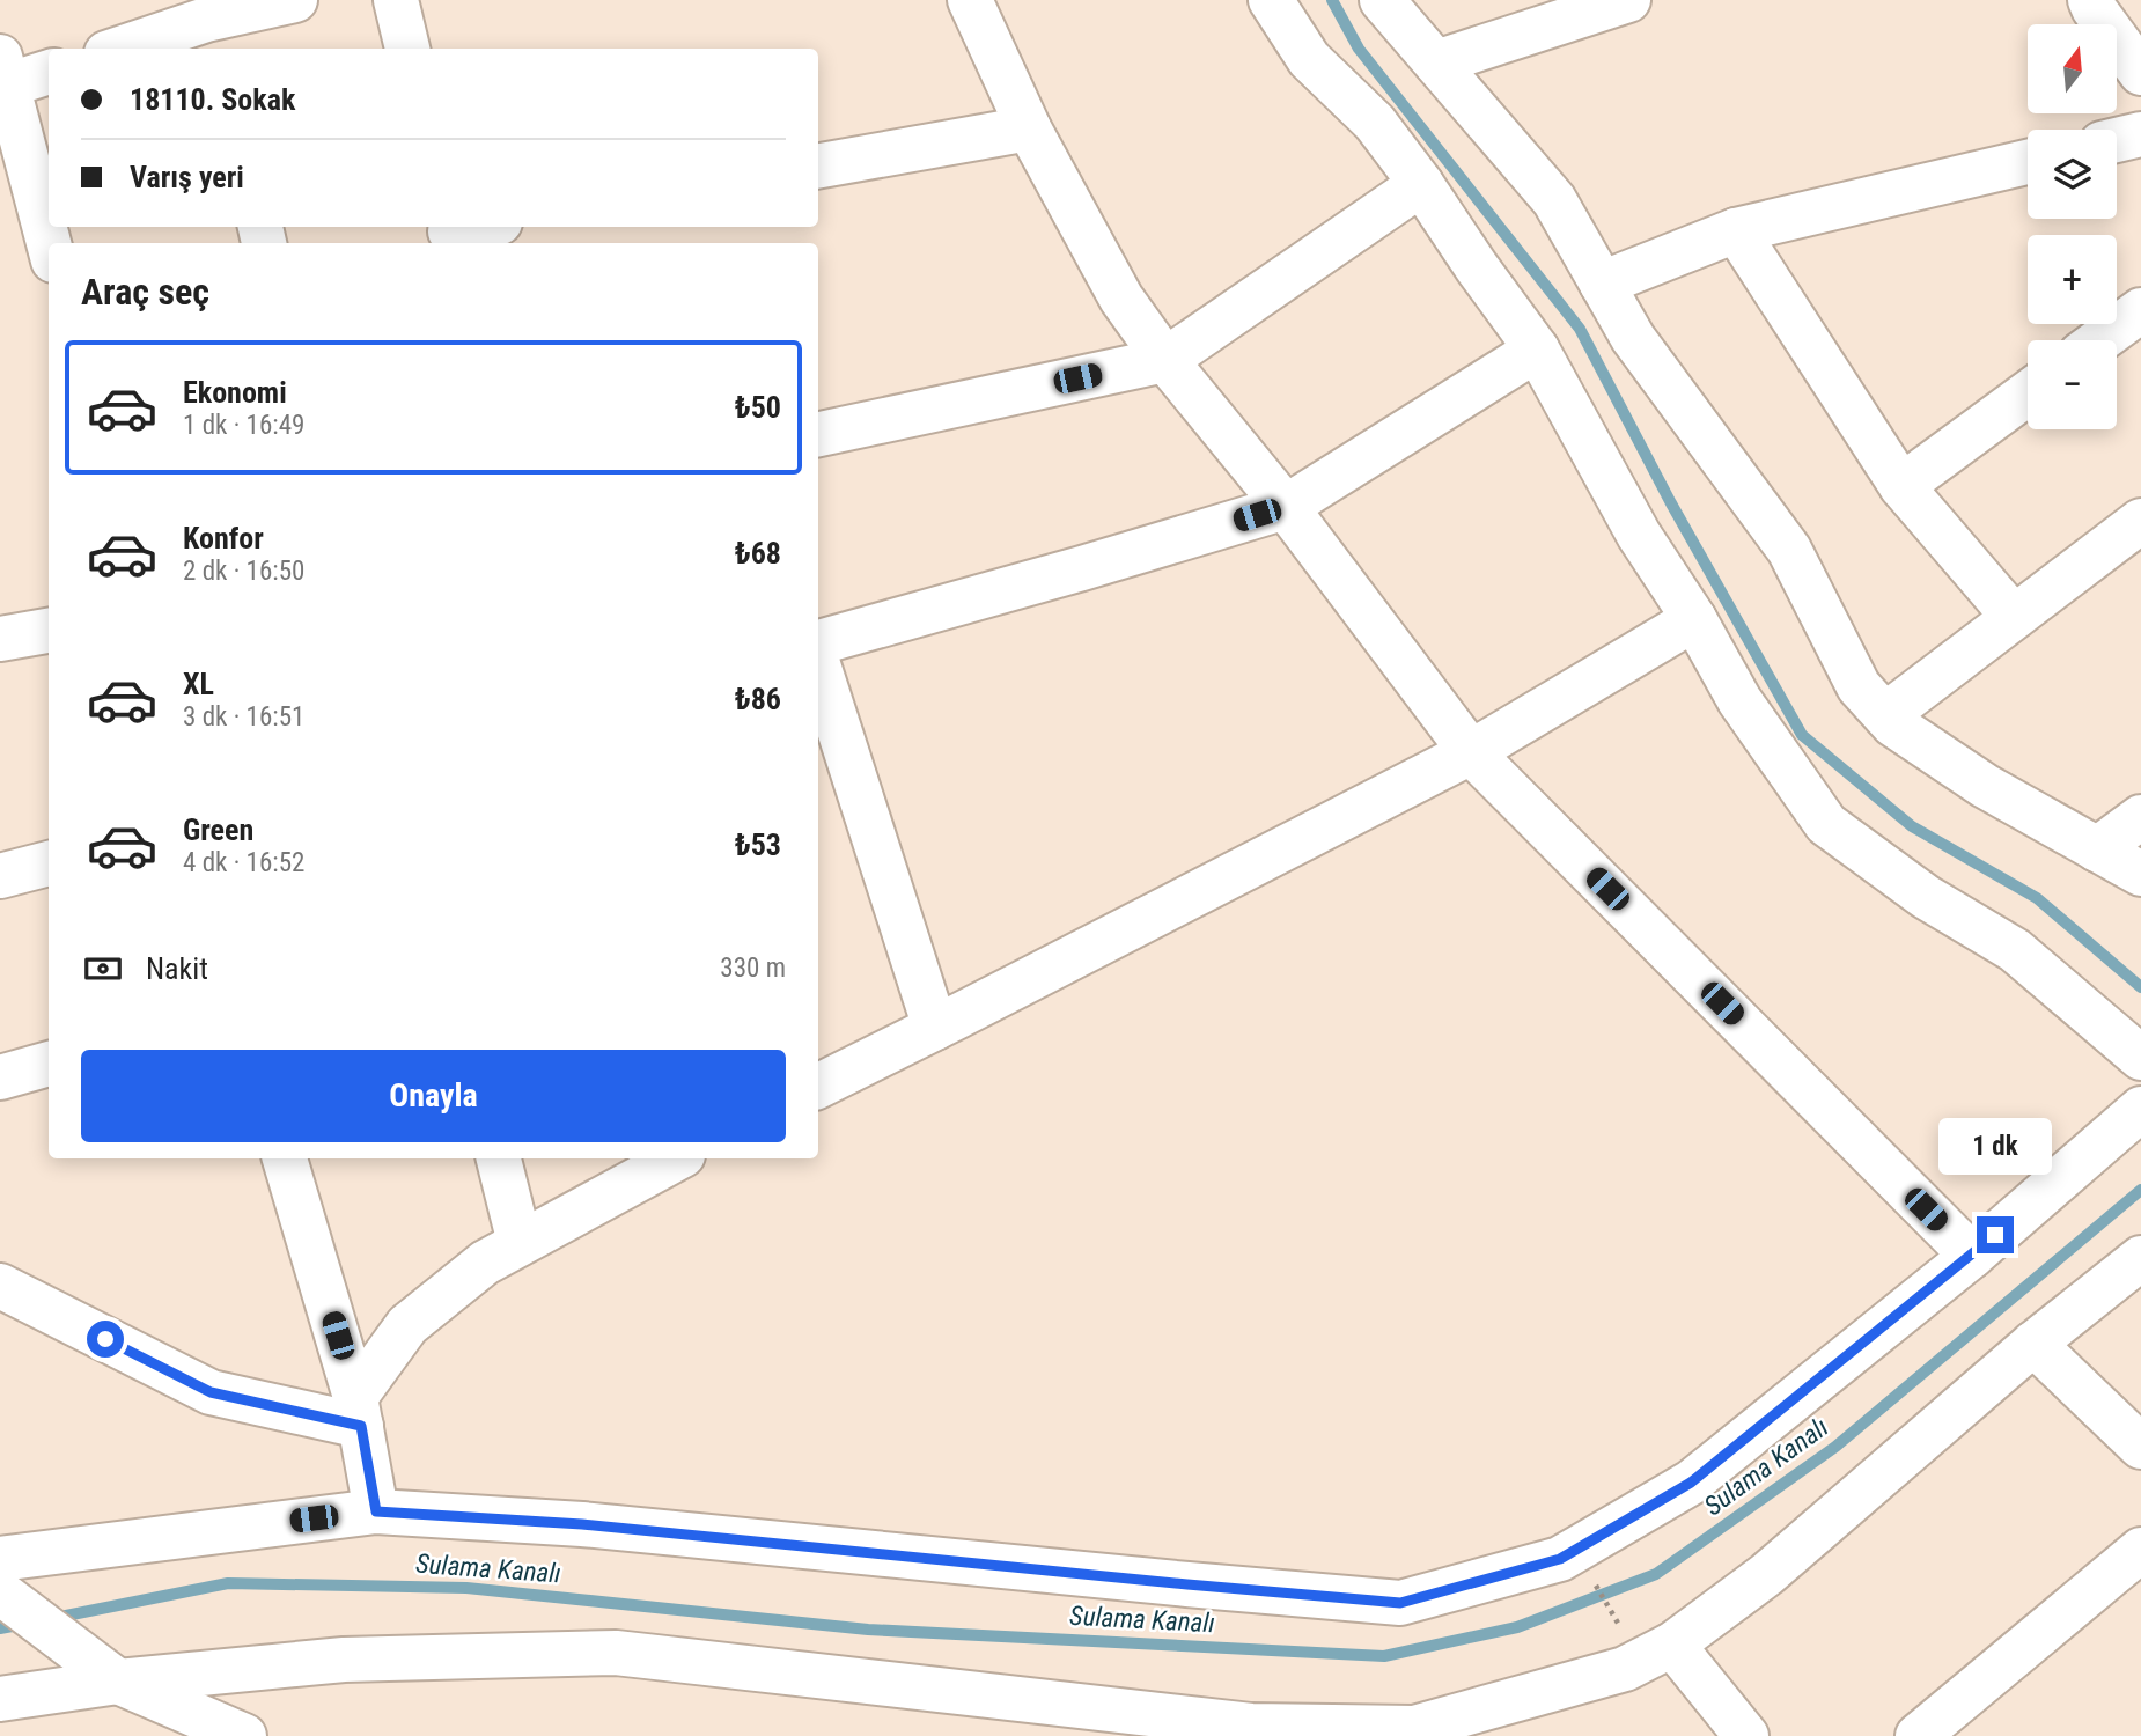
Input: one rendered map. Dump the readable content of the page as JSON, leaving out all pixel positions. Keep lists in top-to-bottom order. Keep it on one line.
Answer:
{"water":["Sulama Kanalı"],"north":"top","page":{"map_buttons":["+","−"],"banner":["18110. Sokak","Varış yeri"],"heading":"Araç seç","list":[{"name":"Ekonomi","note":"1 dk · 16:49","value":"₺50"},{"name":"Konfor","note":"2 dk · 16:50","value":"₺68"},{"name":"XL","note":"3 dk · 16:51","value":"₺86"},{"name":"Green","note":"4 dk · 16:52","value":"₺53"}],"pay":["Nakit","330 m"],"buttons":"Onayla","bubble":"1 dk"}}
